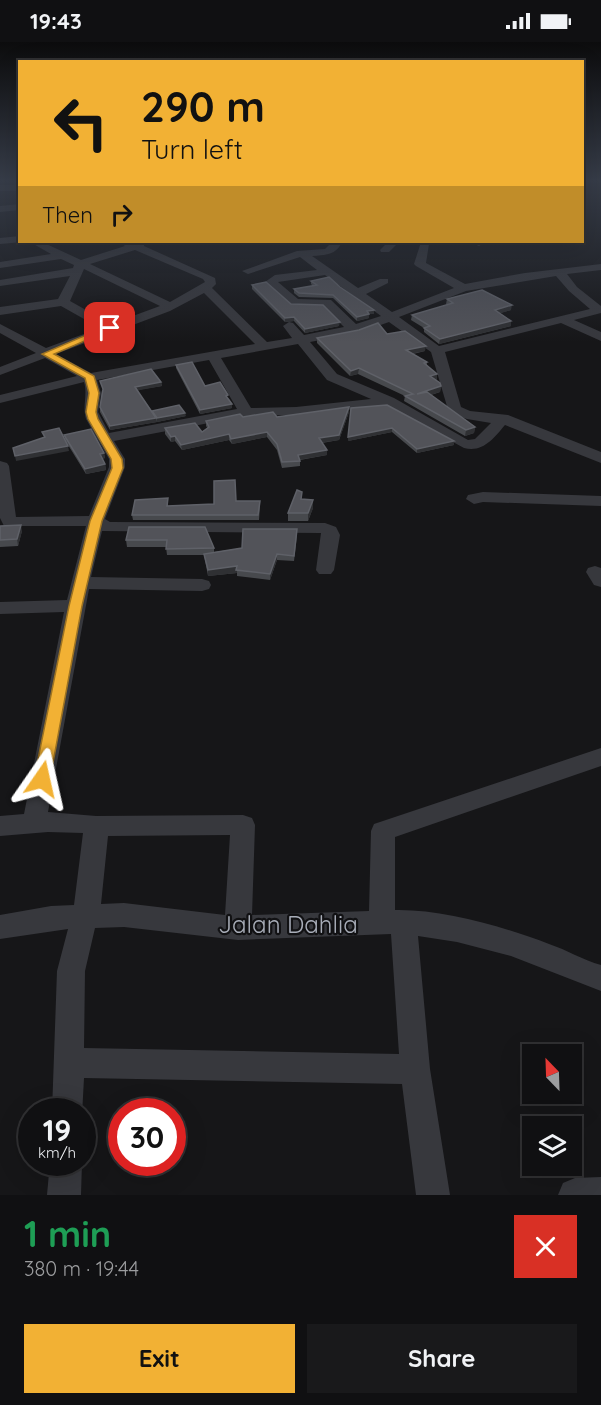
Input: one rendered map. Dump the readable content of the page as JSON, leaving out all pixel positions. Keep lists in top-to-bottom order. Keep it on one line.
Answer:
{"streets":{"street":["Jalan Dahlia"]},"north":"top left","page":{"status":"19:43","turn":["290 m","Turn left"],"then":"Then","speed":"19 km/h","limit":"30","heading":["1 min","380 m · 19:44"],"buttons":["Exit","Share"]}}
